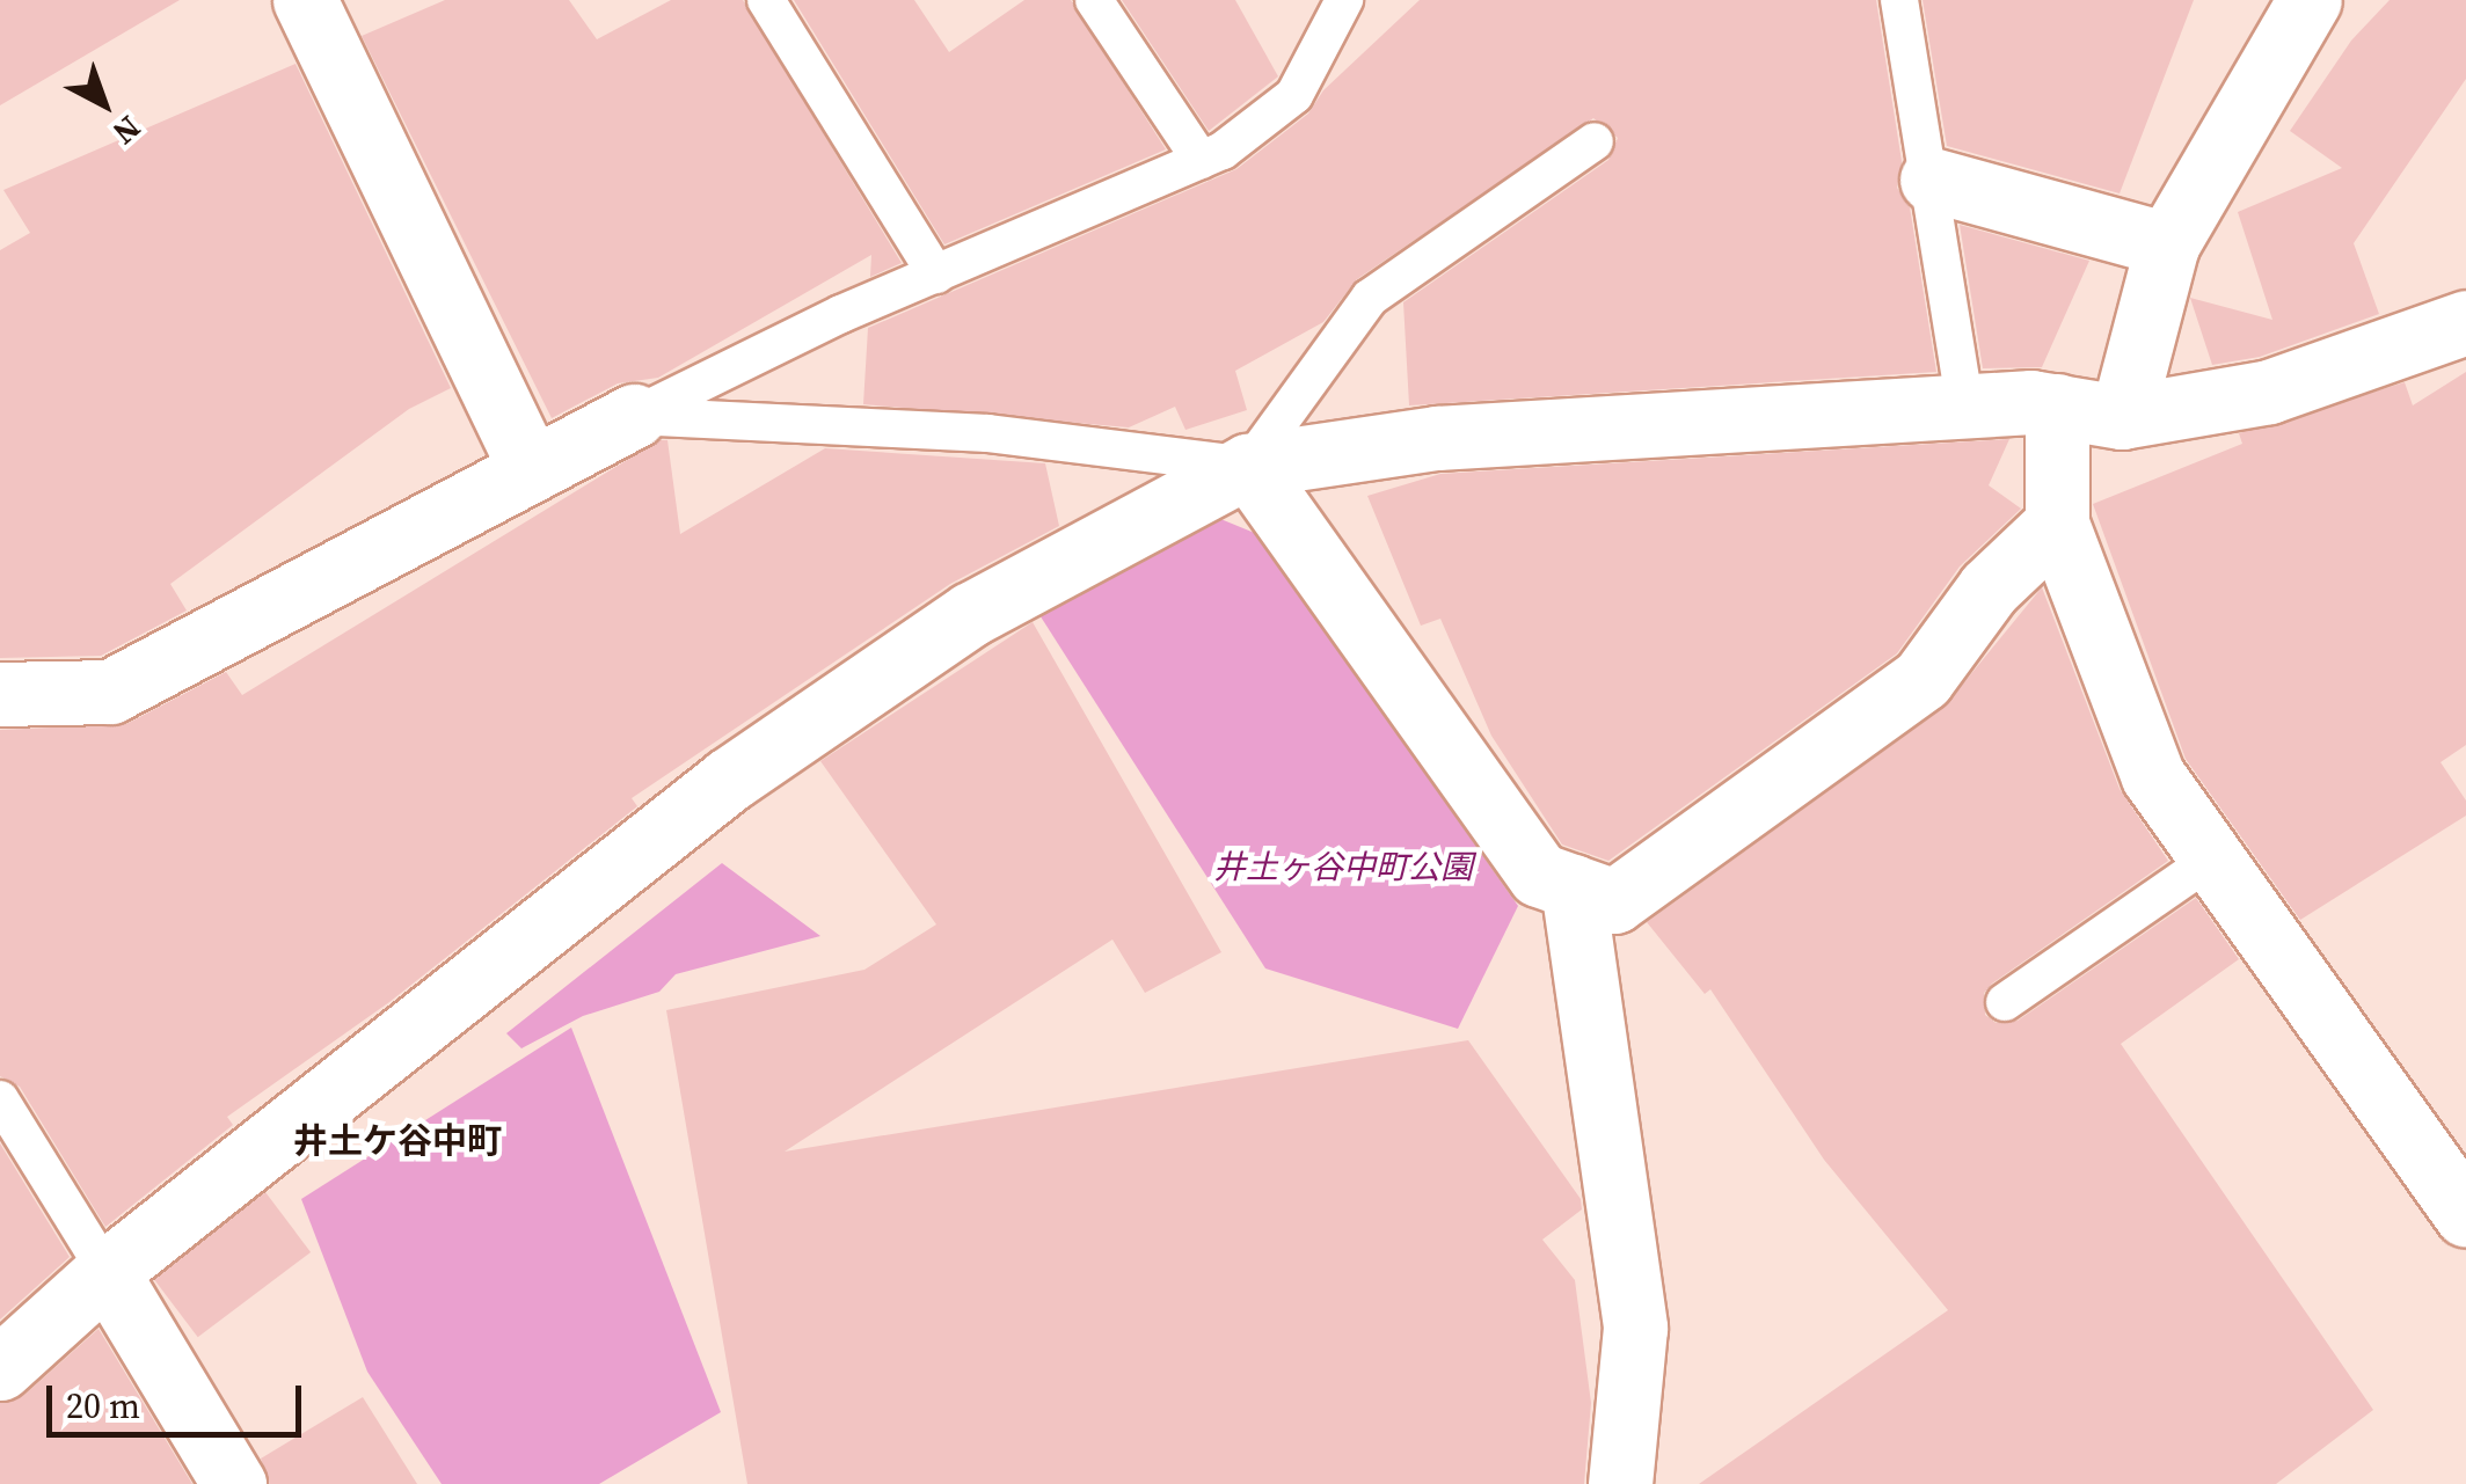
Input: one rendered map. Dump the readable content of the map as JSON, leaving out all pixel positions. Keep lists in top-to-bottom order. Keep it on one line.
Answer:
{"districts":["井土ケ谷中町"],"parks":["井土ヶ谷中町公園"],"scale_bar":"20 m","north":"bottom right"}
